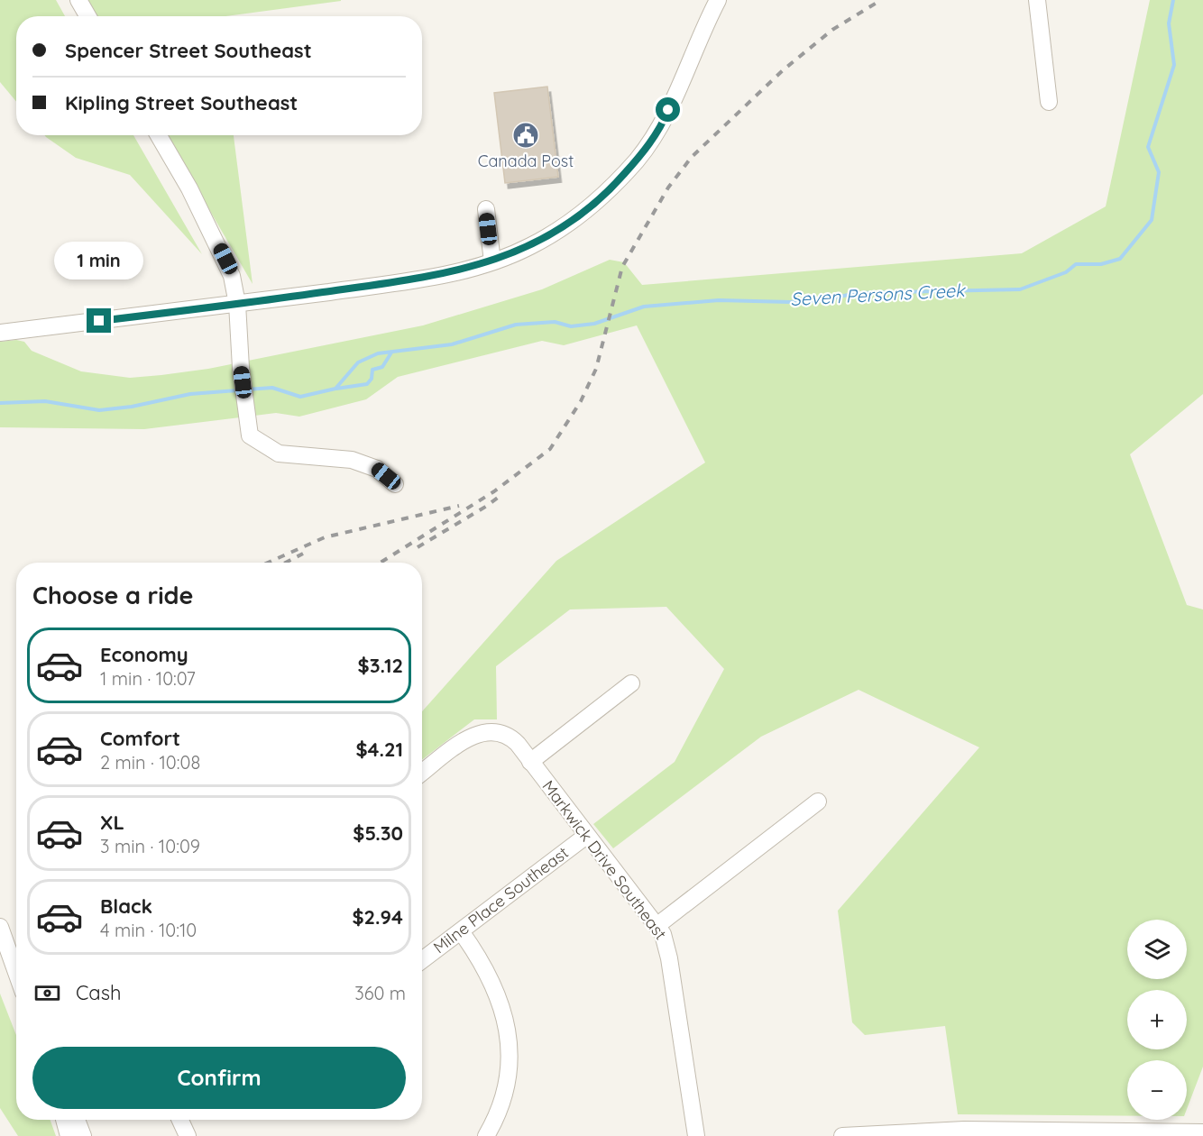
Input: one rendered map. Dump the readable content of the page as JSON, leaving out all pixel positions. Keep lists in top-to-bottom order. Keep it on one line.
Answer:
{"streets":{"street":["Markwick Drive Southeast","Milne Place Southeast"]},"crossings":[["Markwick Drive Southeast","Milne Place Southeast"]],"water":["Seven Persons Creek"],"places":{"public building":["Canada Post"]},"page":{"banner":["Spencer Street Southeast","Kipling Street Southeast"],"bubble":"1 min","heading":"Choose a ride","list":[{"name":"Economy","note":"1 min · 10:07","value":"$3.12"},{"name":"Comfort","note":"2 min · 10:08","value":"$4.21"},{"name":"XL","note":"3 min · 10:09","value":"$5.30"},{"name":"Black","note":"4 min · 10:10","value":"$2.94"}],"map_buttons":["+","−"],"pay":["Cash","360 m"],"buttons":"Confirm"}}
